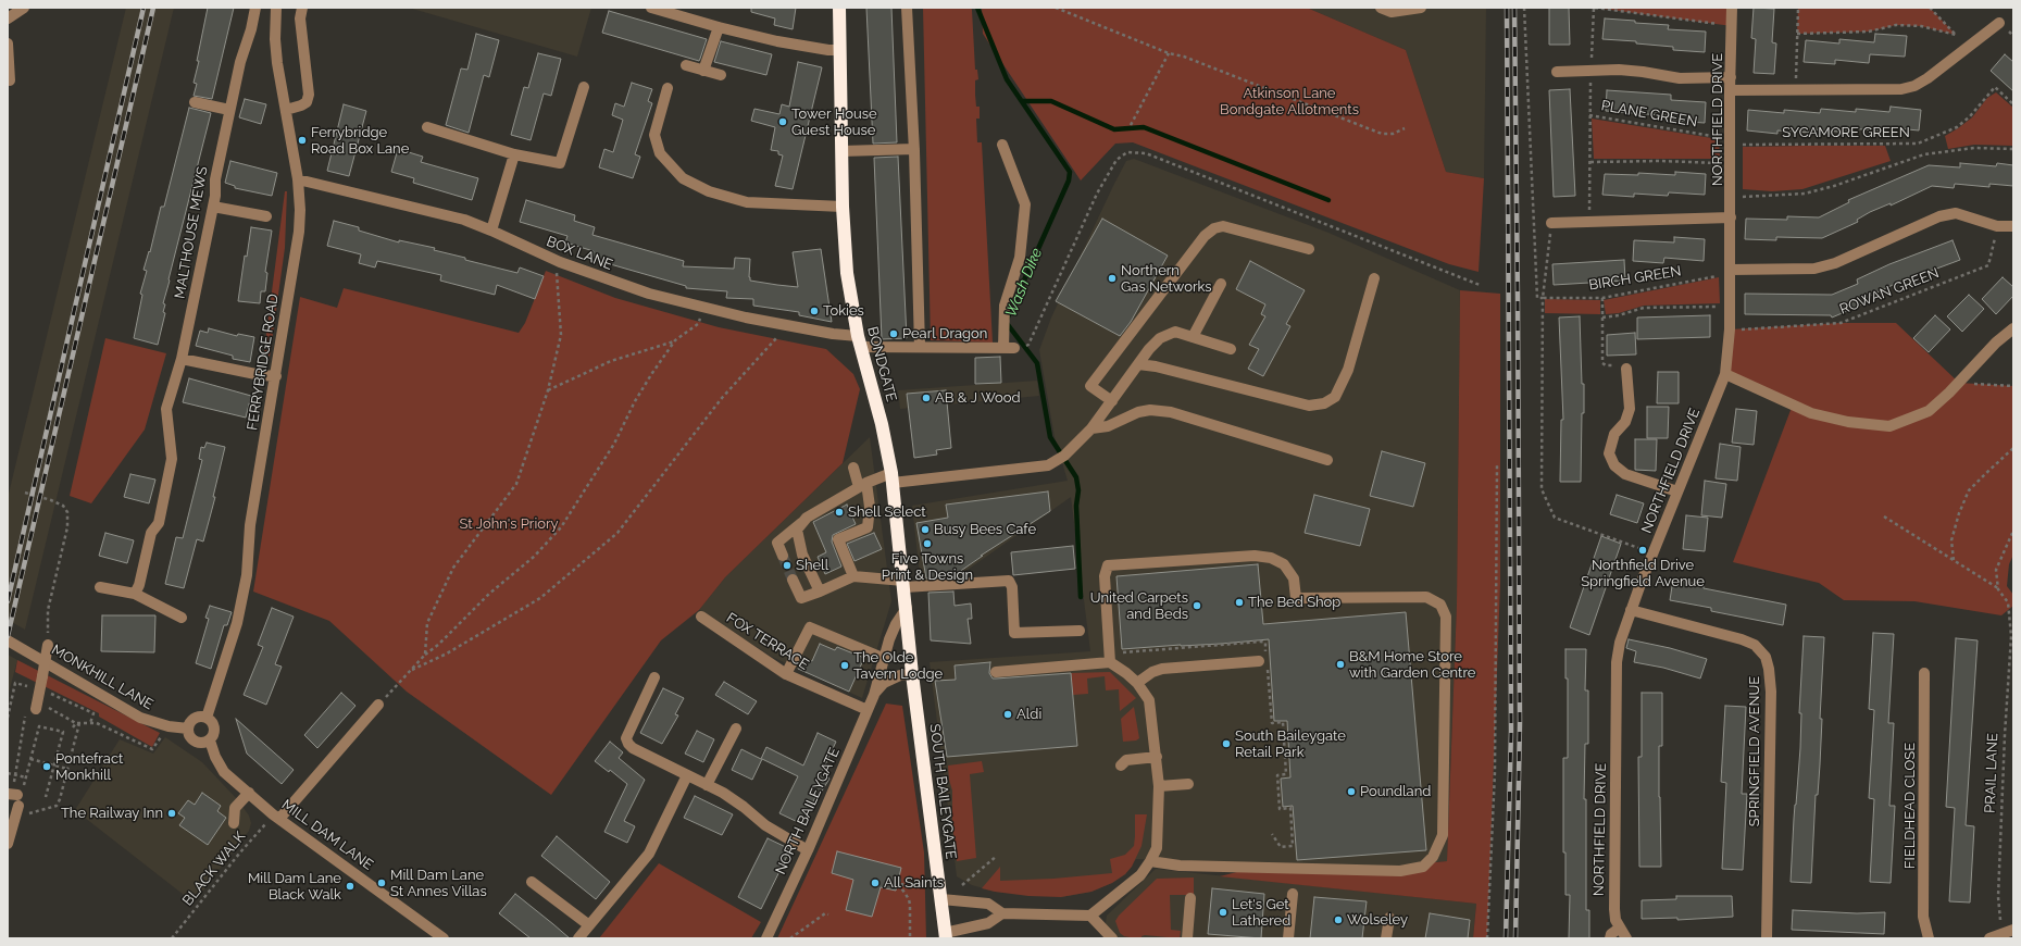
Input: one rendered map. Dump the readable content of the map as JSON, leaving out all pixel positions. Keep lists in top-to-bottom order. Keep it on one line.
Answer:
{"streets":{"highway":["BONDGATE","SOUTH BAILEYGATE"],"street":["NORTHFIELD DRIVE","MALTHOUSE MEWS","BOX LANE","FERRYBRIDGE ROAD","FOX TERRACE","MONKHILL LANE","SPRINGFIELD AVENUE","FIELDHEAD CLOSE","NORTH BAILEYGATE","MILL DAM LANE"],"path":["PLANE GREEN","SYCAMORE GREEN","BIRCH GREEN","ROWAN GREEN","PRAIL LANE","BLACK WALK"]},"crossings":[["PLANE GREEN","NORTHFIELD DRIVE"],["PLANE GREEN","SYCAMORE GREEN"],["NORTHFIELD DRIVE","SYCAMORE GREEN"],["NORTHFIELD DRIVE","BIRCH GREEN"],["NORTHFIELD DRIVE","ROWAN GREEN"],["NORTHFIELD DRIVE","SPRINGFIELD AVENUE"],["BOX LANE","FERRYBRIDGE ROAD"],["BOX LANE","BONDGATE"],["FERRYBRIDGE ROAD","MONKHILL LANE"],["FERRYBRIDGE ROAD","MILL DAM LANE"],["BONDGATE","SOUTH BAILEYGATE"],["BONDGATE","NORTH BAILEYGATE"],["FOX TERRACE","NORTH BAILEYGATE"],["MONKHILL LANE","MILL DAM LANE"],["SOUTH BAILEYGATE","NORTH BAILEYGATE"],["MILL DAM LANE","BLACK WALK"]],"water":["Wash Dike"],"parks":["Atkinson Lane Bondgate Allotments","St John's Priory"],"places":["Tower House Guest House","Ferrybridge Road Box Lane","Northern Gas Networks","Tokies","Pearl Dragon","AB & J Wood","Shell Select","Busy Bees Cafe","Five Towns Print & Design","Northfield Drive Springfield Avenue","Shell","The Bed Shop","United Carpets and Beds","B&M Home Store with Garden Centre","The Olde Tavern Lodge","Aldi","South Baileygate Retail Park","Pontefract Monkhill","Poundland","The Railway Inn","Mill Dam Lane St Annes Villas","All Saints","Mill Dam Lane Black Walk","Let's Get Lathered","Wolseley"]}
